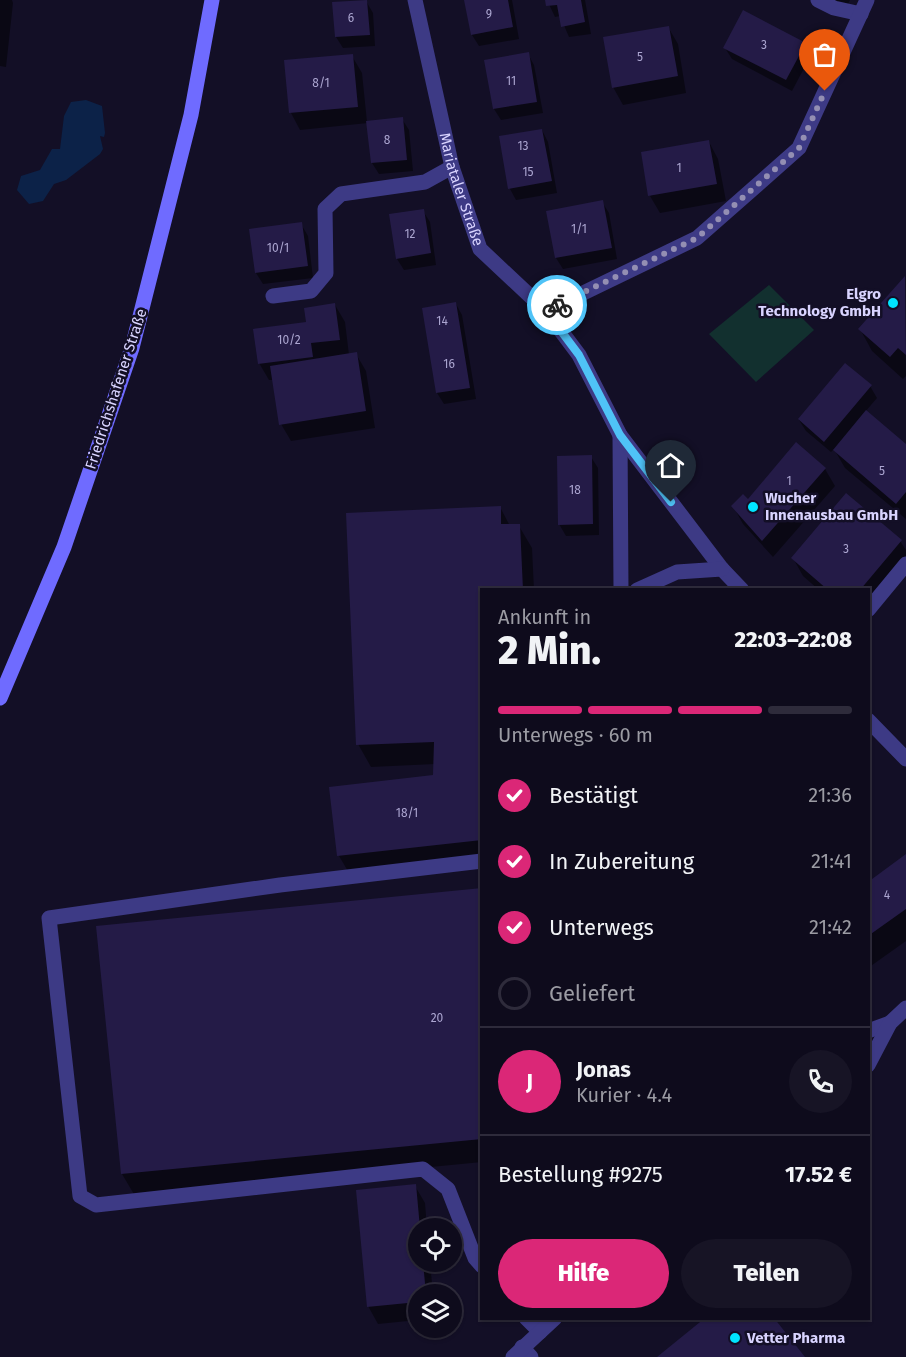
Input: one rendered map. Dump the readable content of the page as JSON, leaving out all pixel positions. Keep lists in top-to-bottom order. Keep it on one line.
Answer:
{"streets":{"main road":["Friedrichshafener Straße"],"street":["Mariataler Straße"]},"places":["Elgro Technology GmbH","Wucher Innenausbau GmbH","Vetter Pharma"],"house_numbers":["9","6","3","5","11","8/1","8","13","1","15","1/1","12","10/1","14","10/2","16","5","1","18","3","18/1","4","20"],"page":{"heading":["2 Min.","Ankunft in","22:03–22:08"],"panel":["Jonas","Kurier · 4.4","Bestellung #9275","17.52 €"],"bar":"Unterwegs · 60 m","list":[["Bestätigt","21:36"],["In Zubereitung","21:41"],["Unterwegs","21:42"],"Geliefert"],"round":"J","buttons":["Hilfe","Teilen"]}}
